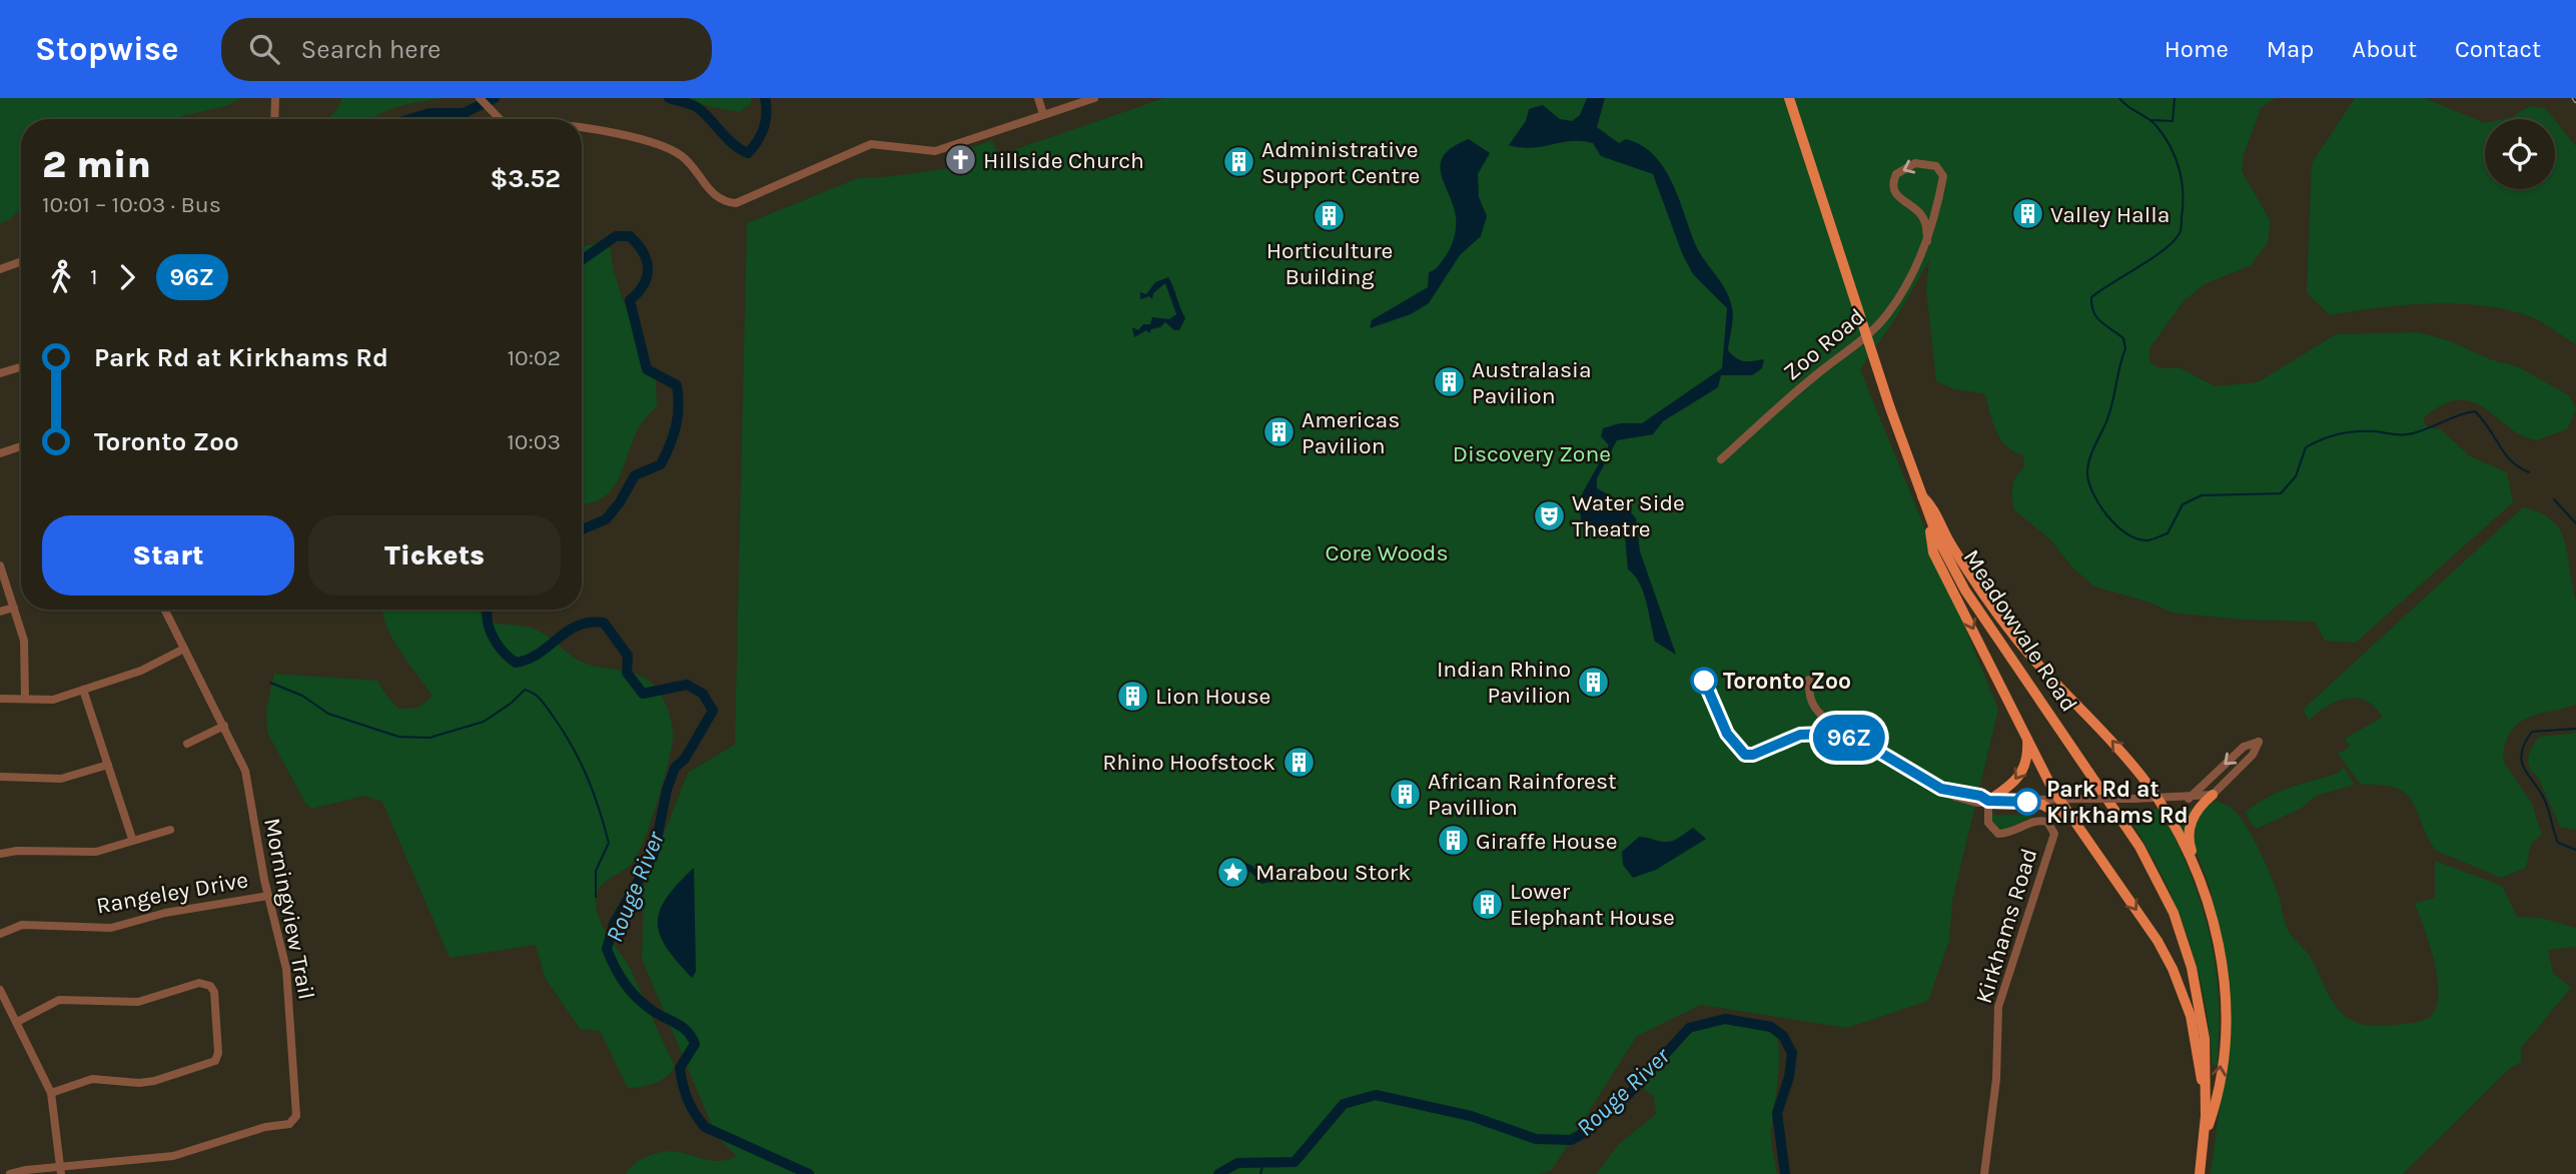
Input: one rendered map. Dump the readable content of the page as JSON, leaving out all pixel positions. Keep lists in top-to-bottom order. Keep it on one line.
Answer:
{"streets":{"main road":["Meadowvale Road"],"street":["Zoo Road","Rangeley Drive","Morningview Trail","Kirkhams Road"]},"crossings":[["Zoo Road","Meadowvale Road"],["Rangeley Drive","Morningview Trail"]],"water":["Rouge River"],"parks":["Discovery Zone","Core Woods"],"places":{"church":["Hillside Church"],"building":["Administrative Support Centre","Valley Halla","Horticulture Building","Australasia Pavilion","Americas Pavilion","Indian Rhino Pavilion","Lion House","Rhino Hoofstock","African Rainforest Pavillion","Giraffe House","Lower Elephant House"],"theatre":["Water Side Theatre"],"other":["Toronto Zoo","Park Rd at Kirkhams Rd"],"place":["Marabou Stork"]},"lines":["bus line 96Z"],"page":{"header":"Stopwise","search":"Search here","nav":["Home","Map","About","Contact"],"on_map":"96Z","heading":["2 min","10:01 – 10:03 · Bus","$3.52"],"legs":["1","96Z"],"list":[{"name":"Park Rd at Kirkhams Rd","value":"10:02"},{"name":"Toronto Zoo","value":"10:03"}],"buttons":["Start","Tickets"]}}
